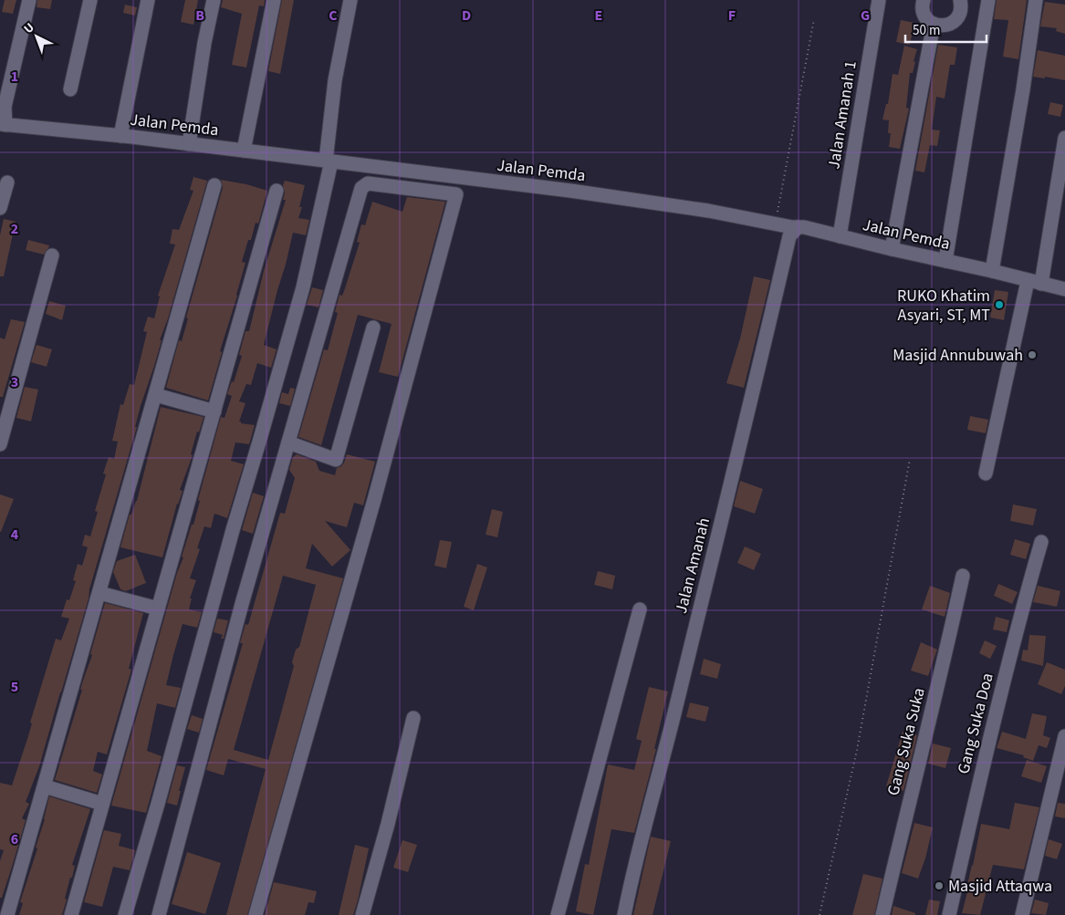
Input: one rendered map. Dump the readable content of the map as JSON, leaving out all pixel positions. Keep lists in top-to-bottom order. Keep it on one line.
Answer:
{"streets":{"street":["Jalan Amanah 1","Jalan Pemda","Jalan Amanah","Gang Suka Doa","Gang Suka Suka"]},"crossings":[["Jalan Amanah 1","Jalan Pemda"],["Jalan Pemda","Jalan Amanah"]],"places":["RUKO Khatim Asyari, ST, MT","Masjid Annubuwah","Masjid Attaqwa"],"scale_bar":"50 m","north":"top left","grid":{"columns":["B","C","D","E","F","G"],"rows":["1","2","3","4","5","6"]}}
